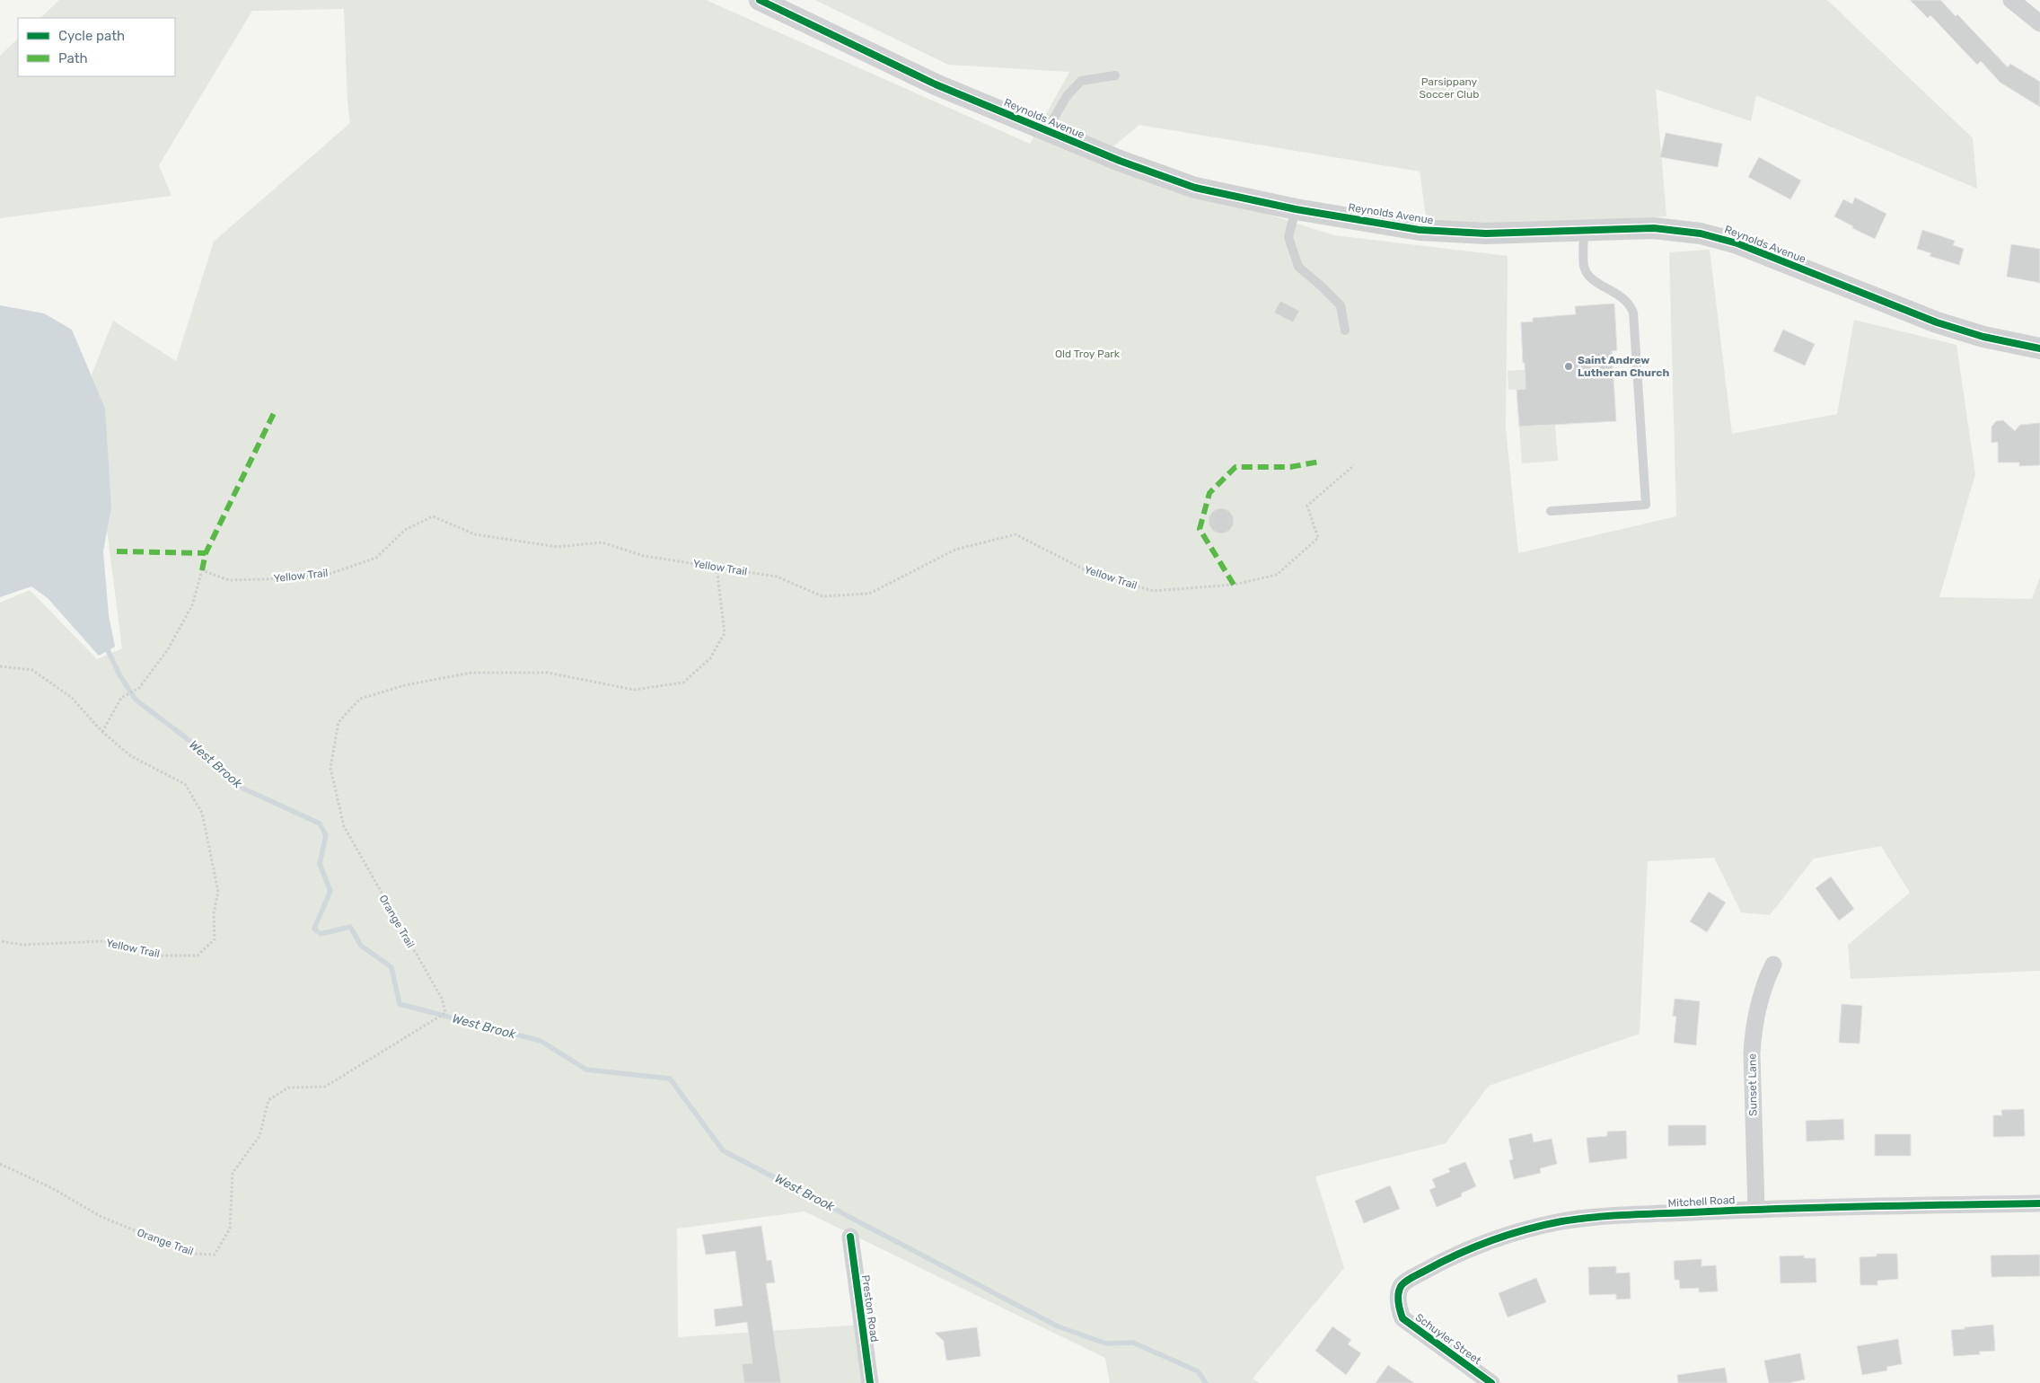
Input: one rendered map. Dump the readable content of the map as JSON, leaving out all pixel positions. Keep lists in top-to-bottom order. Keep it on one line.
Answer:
{"streets":{"street":["Reynolds Avenue","Sunset Lane","Mitchell Road","Preston Road","Schuyler Street"],"path":["Yellow Trail","Orange Trail"]},"crossings":[["Yellow Trail","Orange Trail"],["Sunset Lane","Mitchell Road"],["Mitchell Road","Schuyler Street"]],"water":["West Brook"],"parks":["Parsippany Soccer Club","Old Troy Park"],"places":["Saint Andrew Lutheran Church"],"legend":["Cycle path","Path"]}
